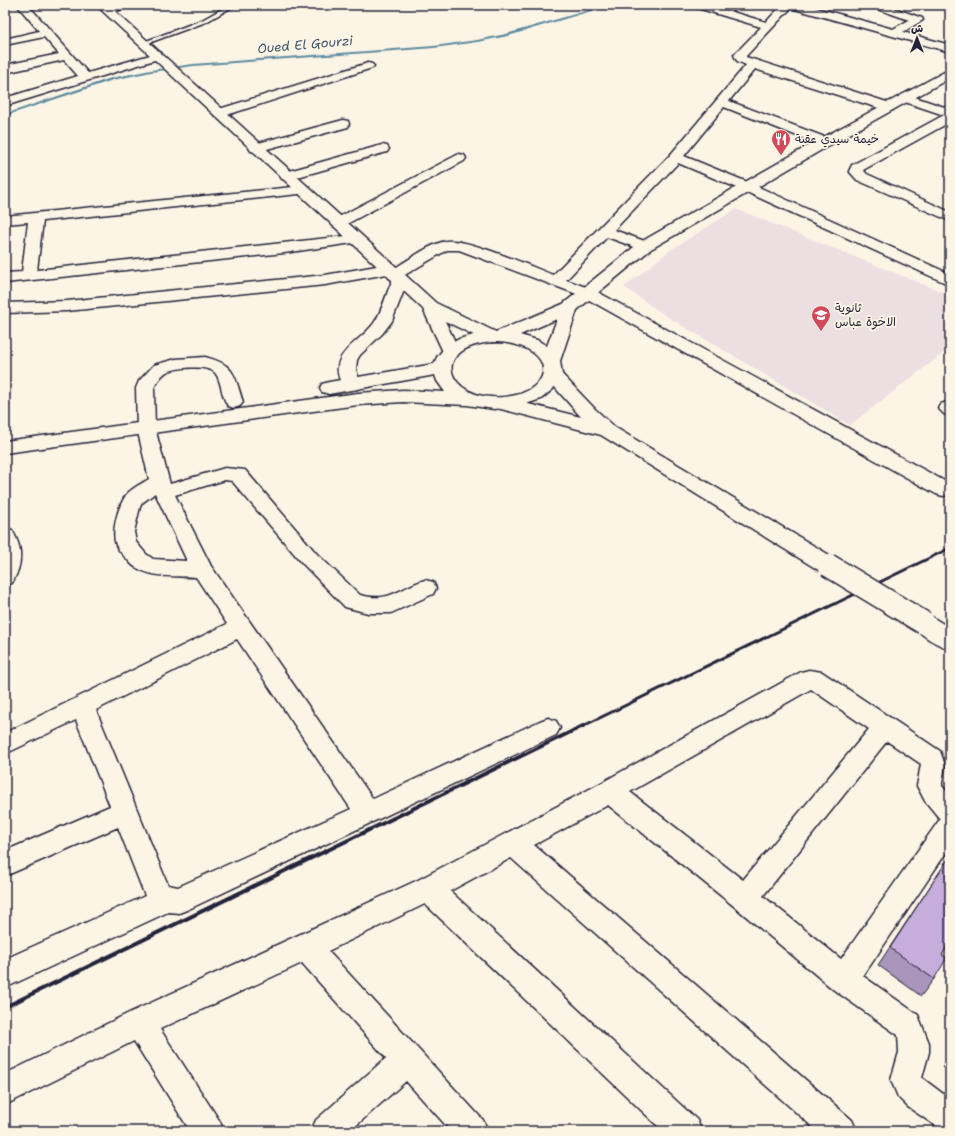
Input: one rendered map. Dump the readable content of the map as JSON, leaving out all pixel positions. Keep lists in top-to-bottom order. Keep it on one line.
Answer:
{"water":["Oued El Gourzi"],"places":{"restaurant":["خيمة سيدي عقبة"],"school or university":["ثانوية الاخوة عباس"]},"north":"top"}
